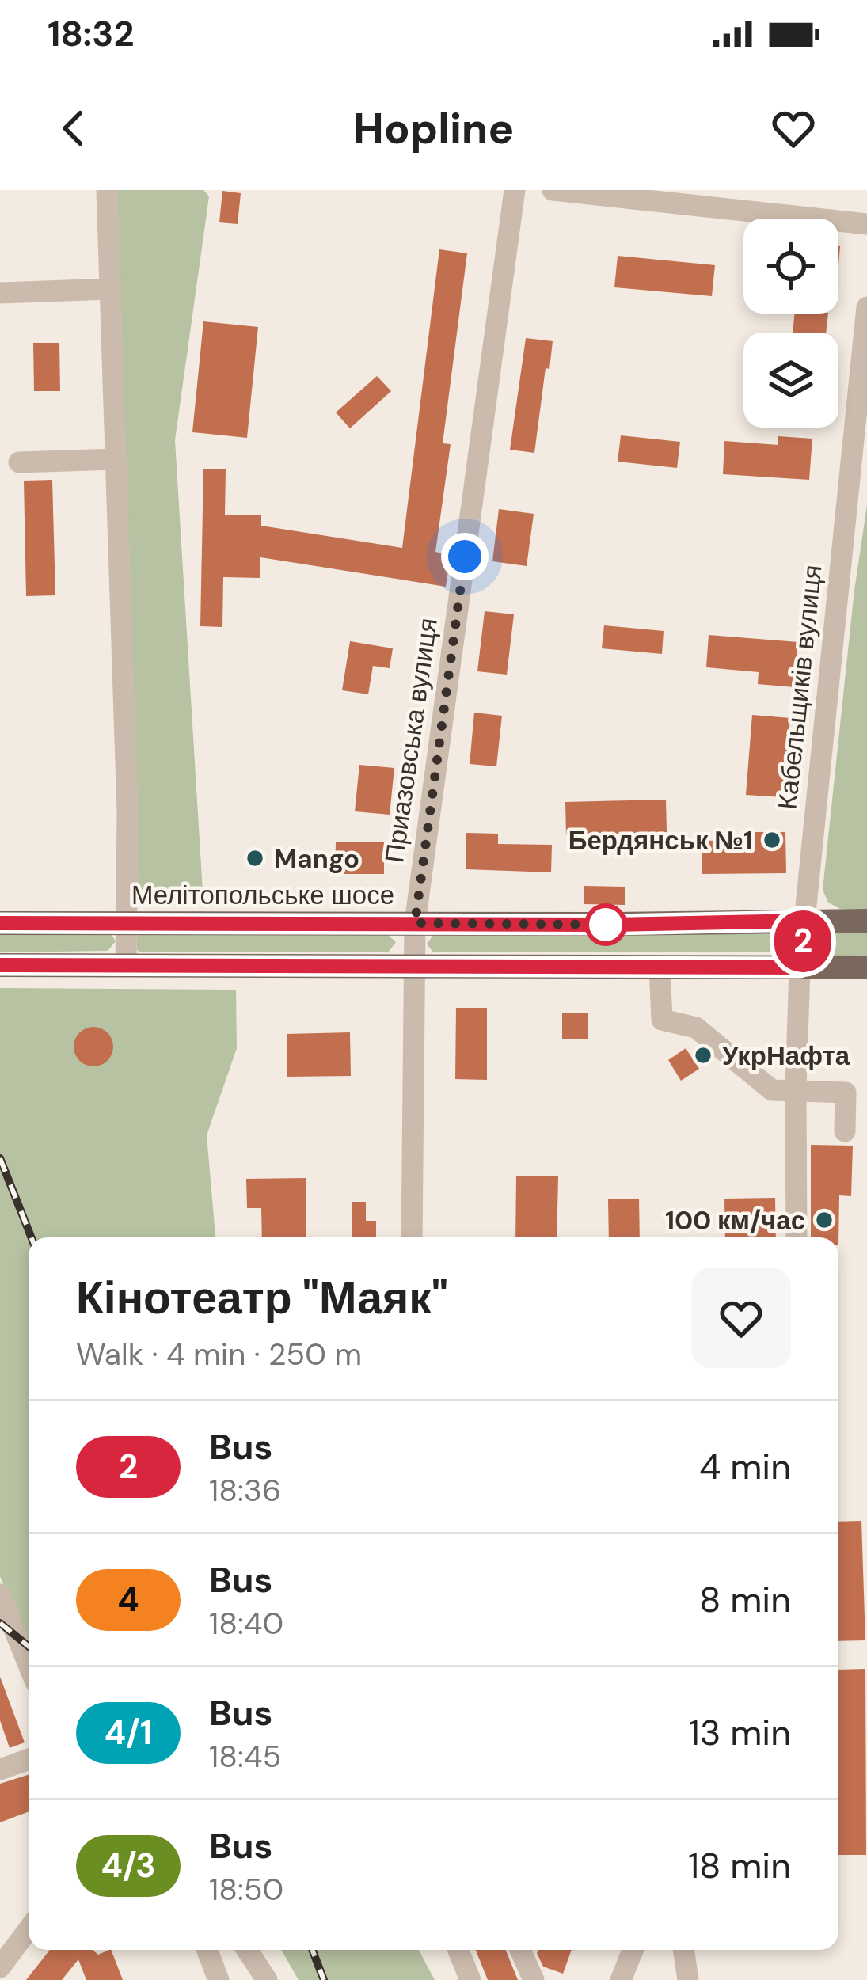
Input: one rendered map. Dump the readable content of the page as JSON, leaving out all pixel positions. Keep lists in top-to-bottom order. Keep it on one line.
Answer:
{"streets":{"main road":["Мелітопольське шосе"],"street":["Кабельщиків вулиця","Приазовська вулиця"]},"crossings":[["Кабельщиків вулиця","Мелітопольське шосе"],["Приазовська вулиця","Мелітопольське шосе"]],"places":["Бердянськ №1","Mango","УкрНафта","100 км/час"],"lines":["bus line 2"],"page":{"status":"18:32","header":"Hopline","on_map":"2","heading":["Кінотеатр \"Маяк\"","Walk · 4 min · 250 m"],"list":[{"mark":"2","name":"Bus","note":"18:36","value":"4 min"},{"mark":"4","name":"Bus","note":"18:40","value":"8 min"},{"mark":"4/1","name":"Bus","note":"18:45","value":"13 min"},{"mark":"4/3","name":"Bus","note":"18:50","value":"18 min"}]}}
